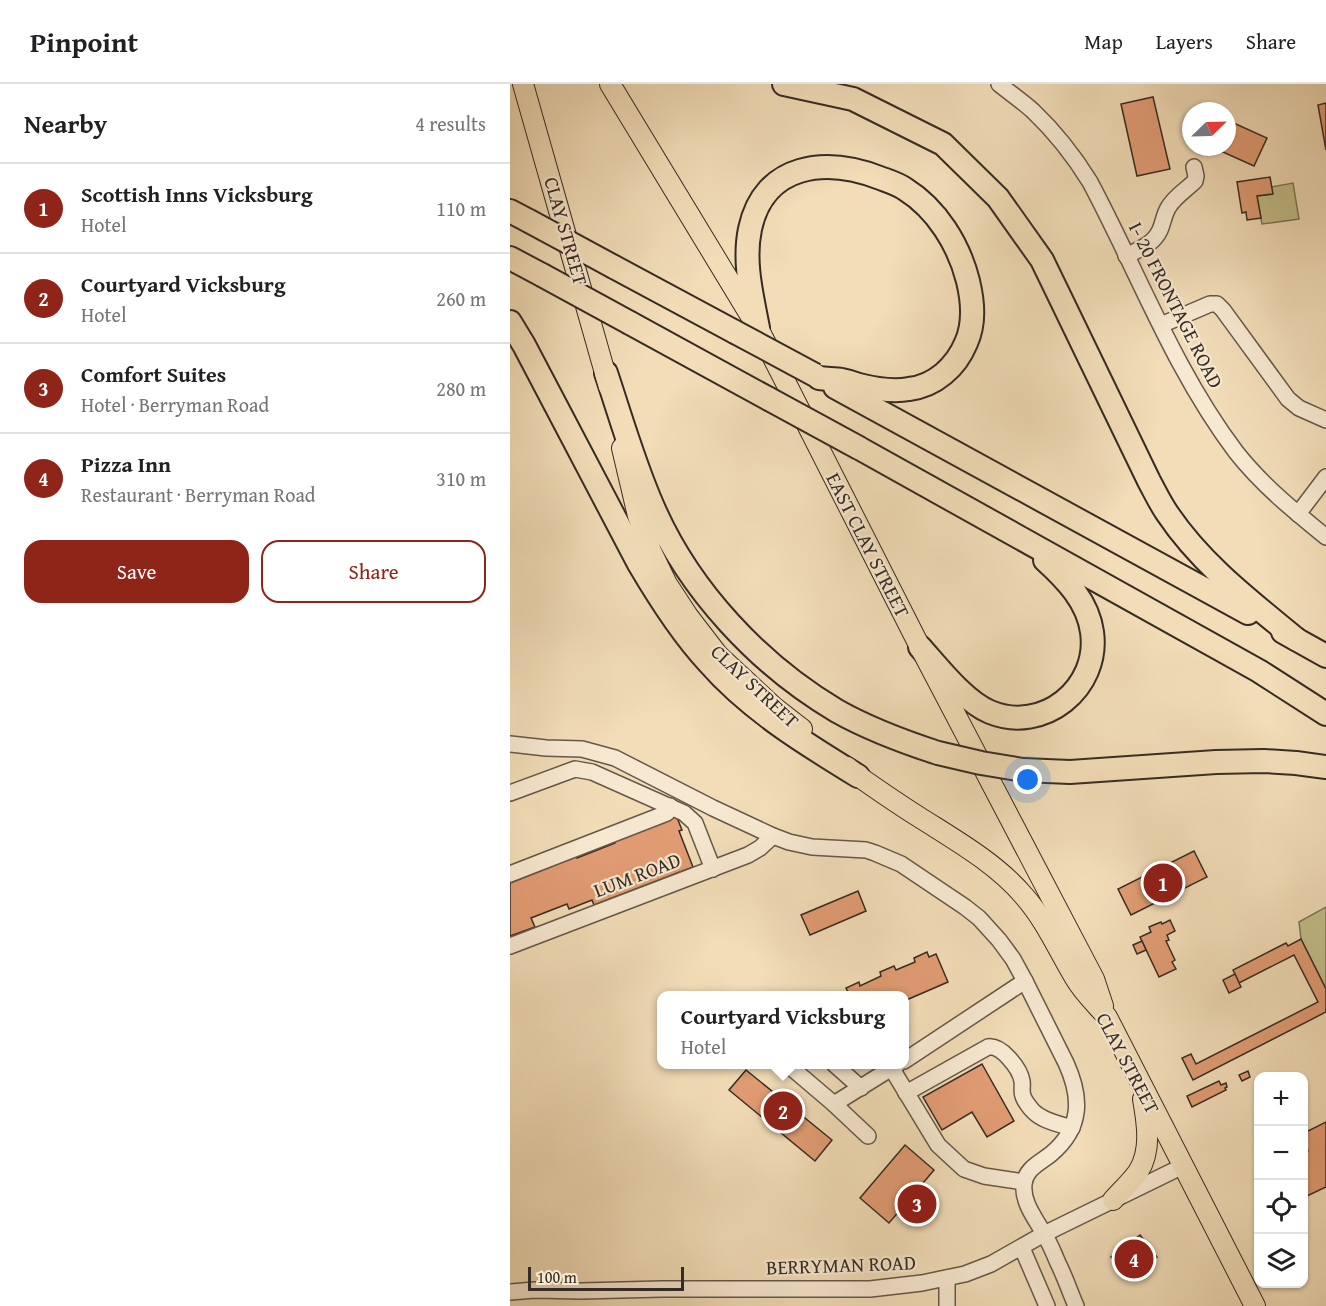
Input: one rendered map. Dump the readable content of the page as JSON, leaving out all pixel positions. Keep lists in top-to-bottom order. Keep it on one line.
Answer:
{"streets":{"main road":["CLAY STREET","EAST CLAY STREET"],"street":["I- 20 FRONTAGE ROAD","LUM ROAD","BERRYMAN ROAD"]},"crossings":[["CLAY STREET","EAST CLAY STREET"],["CLAY STREET","BERRYMAN ROAD"]],"scale_bar":"100 m","north":"top right","page":{"header":"Pinpoint","nav":["Map","Layers","Share"],"heading":["Nearby","4 results"],"list":[{"mark":"1","name":"Scottish Inns Vicksburg","note":"Hotel","value":"110 m"},{"mark":"2","name":"Courtyard Vicksburg","note":"Hotel","value":"260 m"},{"mark":"3","name":"Comfort Suites","note":"Hotel · Berryman Road","value":"280 m"},{"mark":"4","name":"Pizza Inn","note":"Restaurant · Berryman Road","value":"310 m"}],"buttons":["Save","Share"],"pins":["1","2","3","4"],"popup":["Courtyard Vicksburg","Hotel"],"map_buttons":["+","−"],"scale":"100 m"}}
